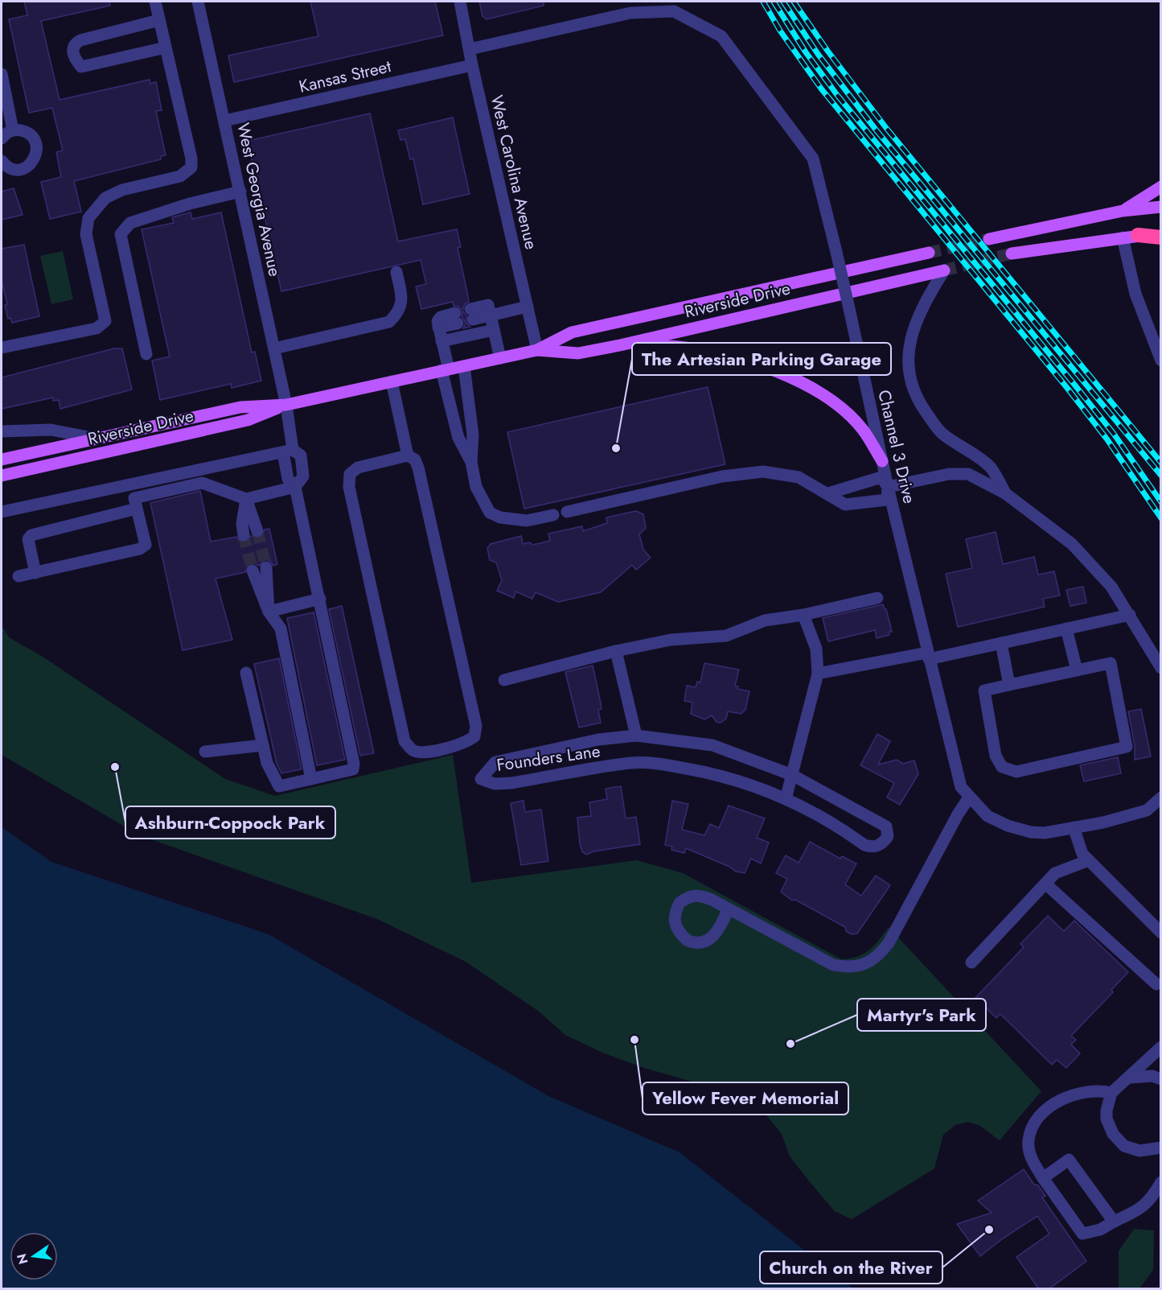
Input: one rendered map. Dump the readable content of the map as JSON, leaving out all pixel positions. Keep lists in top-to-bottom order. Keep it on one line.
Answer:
{"streets":{"main road":["Riverside Drive"],"street":["Kansas Street","West Carolina Avenue","West Georgia Avenue","Channel 3 Drive","Founders Lane"]},"crossings":[["Kansas Street","West Carolina Avenue"],["Kansas Street","West Georgia Avenue"],["West Carolina Avenue","Riverside Drive"],["West Carolina Avenue","Channel 3 Drive"],["West Georgia Avenue","Riverside Drive"]],"places":["The Artesian Parking Garage","Ashburn-Coppock Park","Yellow Fever Memorial","Martyr's Park","Church on the River"],"north":"left"}
